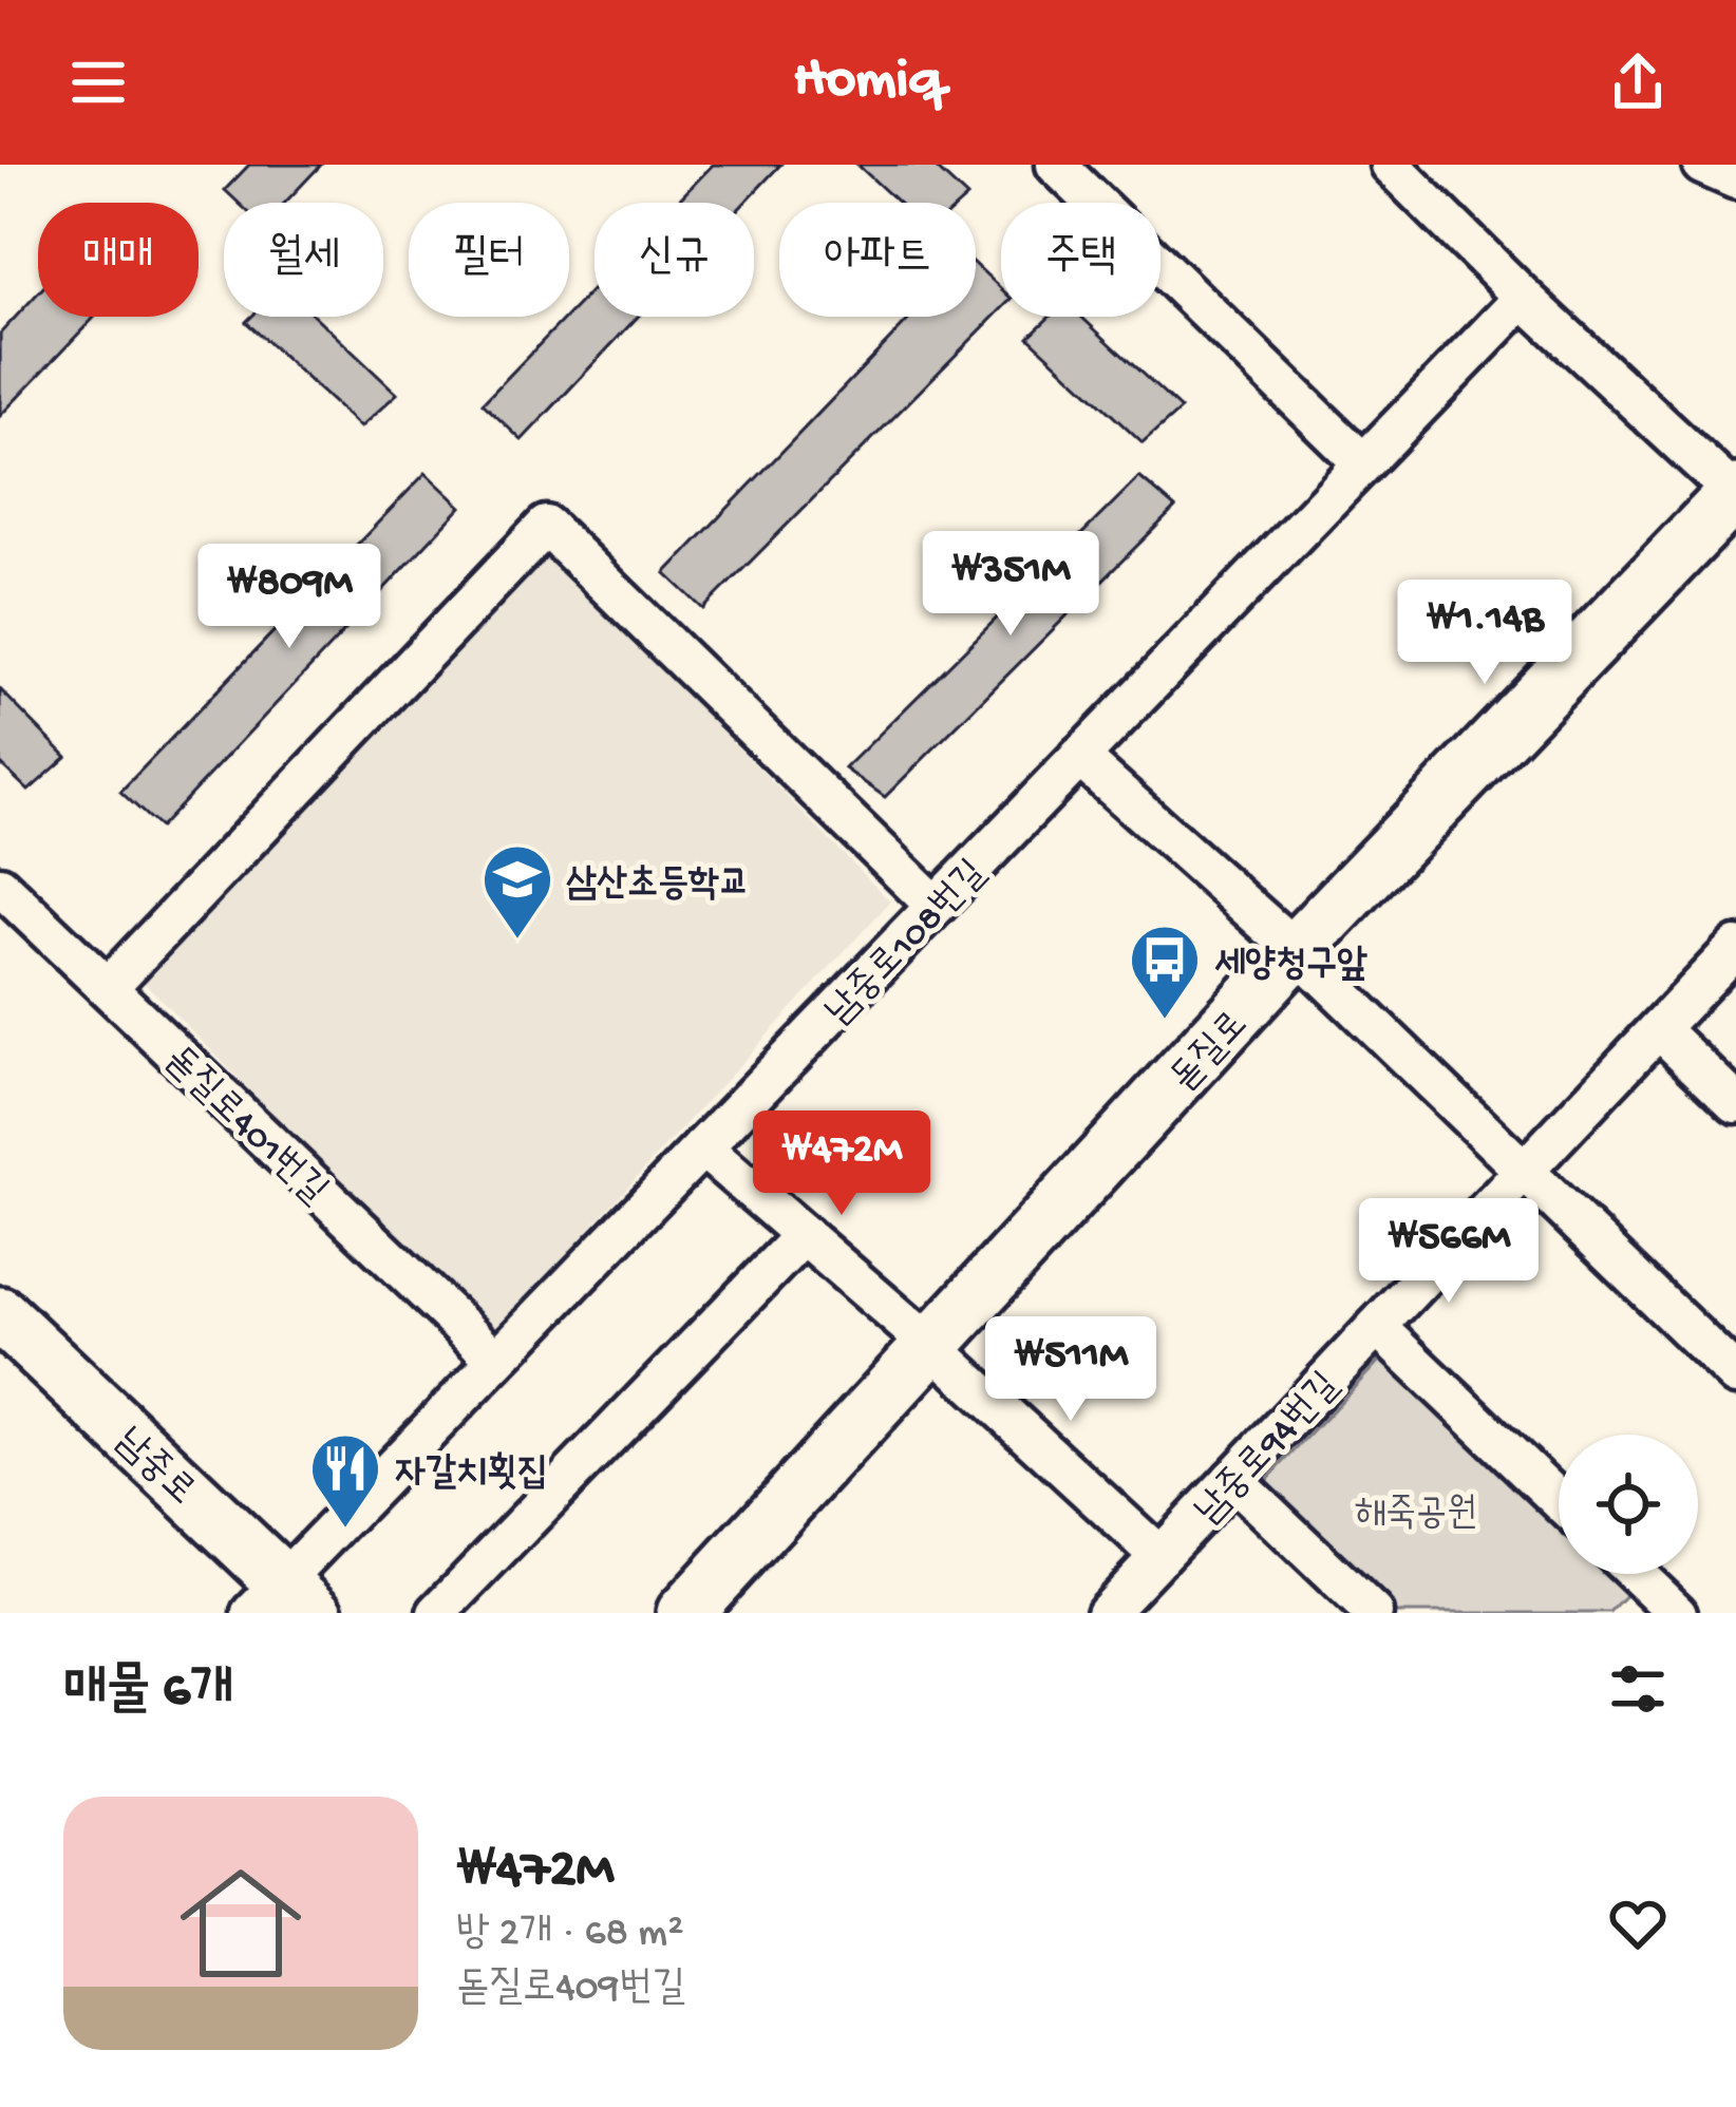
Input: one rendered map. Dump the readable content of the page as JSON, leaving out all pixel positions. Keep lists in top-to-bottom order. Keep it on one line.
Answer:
{"streets":{"main road":["돋질로","남중로"],"street":["남중로108번길","돋질로401번길","남중로94번길"]},"crossings":[["남중로108번길","돋질로401번길"],["남중로108번길","남중로"]],"parks":["해죽공원"],"places":{"school or university":["삼산초등학교"],"bus stop":["세양청구앞"],"restaurant":["자갈치횟집"]},"page":{"header":"Homiq","chip":["매매","월세","필터","신규","아파트","주택"],"price":["₩351M","₩809M","₩1.14B","₩472M","₩566M","₩511M"],"heading":"매물 6개","list":[{"name":"₩472M","note":"방 2개 · 68 m² · 돋질로409번길"}]}}
